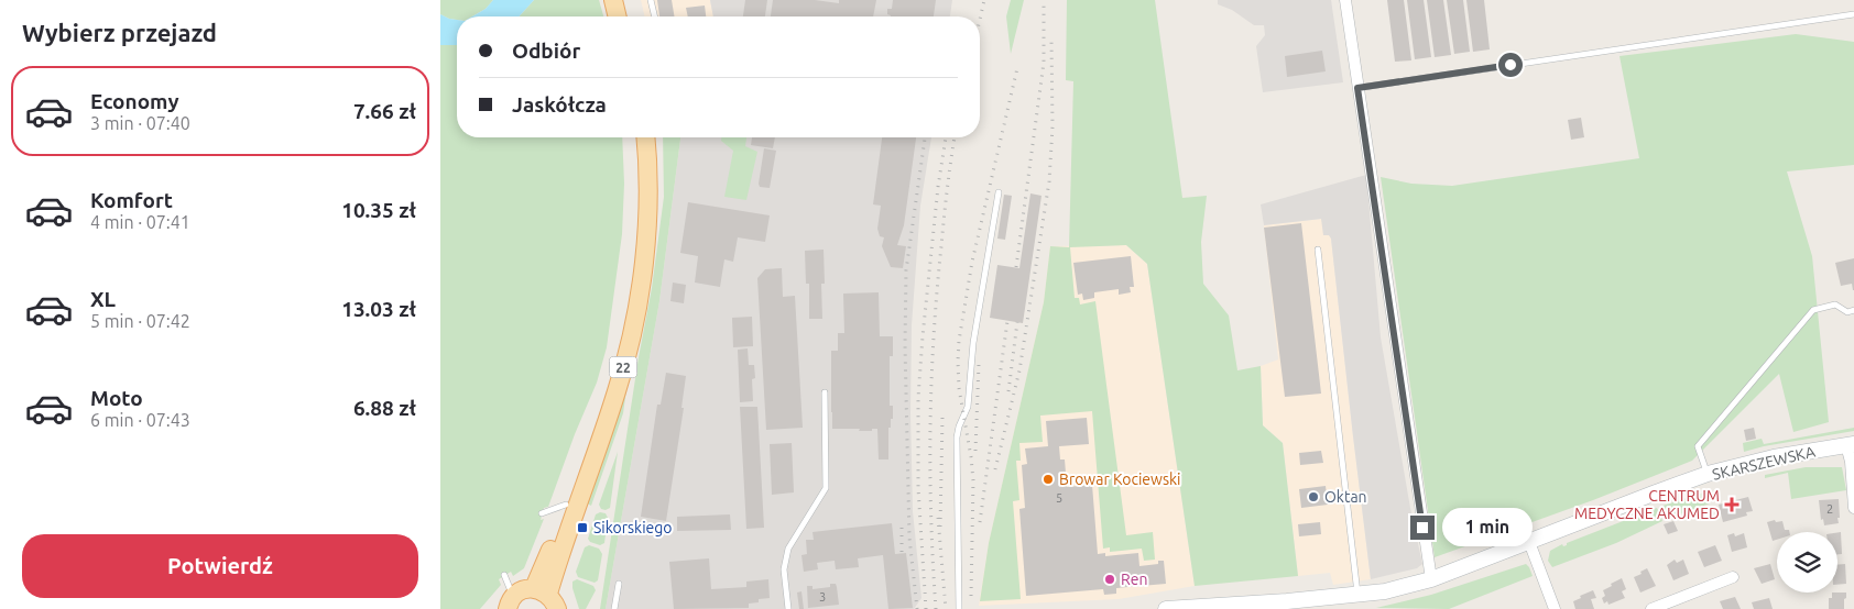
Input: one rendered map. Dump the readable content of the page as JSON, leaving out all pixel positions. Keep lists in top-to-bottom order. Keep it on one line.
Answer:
{"streets":{"main road":["22","SKARSZEWSKA"]},"places":{"other":["Browar Kociewski","Oktan","Ren"],"health":["CENTRUM MEDYCZNE AKUMED"],"transit":["Sikorskiego"]},"house_numbers":["5","2","3"],"page":{"heading":"Wybierz przejazd","banner":["Odbiór","Jaskółcza"],"list":[{"name":"Economy","note":"3 min · 07:40","value":"7.66 zł"},{"name":"Komfort","note":"4 min · 07:41","value":"10.35 zł"},{"name":"XL","note":"5 min · 07:42","value":"13.03 zł"},{"name":"Moto","note":"6 min · 07:43","value":"6.88 zł"}],"bubble":"1 min","buttons":"Potwierdź"}}
